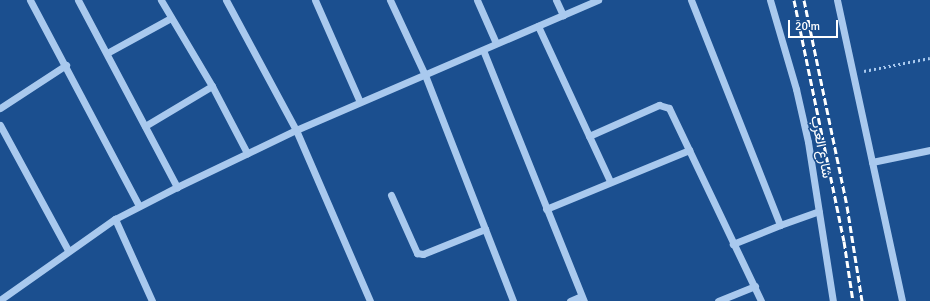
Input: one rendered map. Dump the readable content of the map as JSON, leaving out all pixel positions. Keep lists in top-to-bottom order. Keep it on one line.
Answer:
{"streets":{"street":["شارع العرب"]},"scale_bar":"20 m"}
